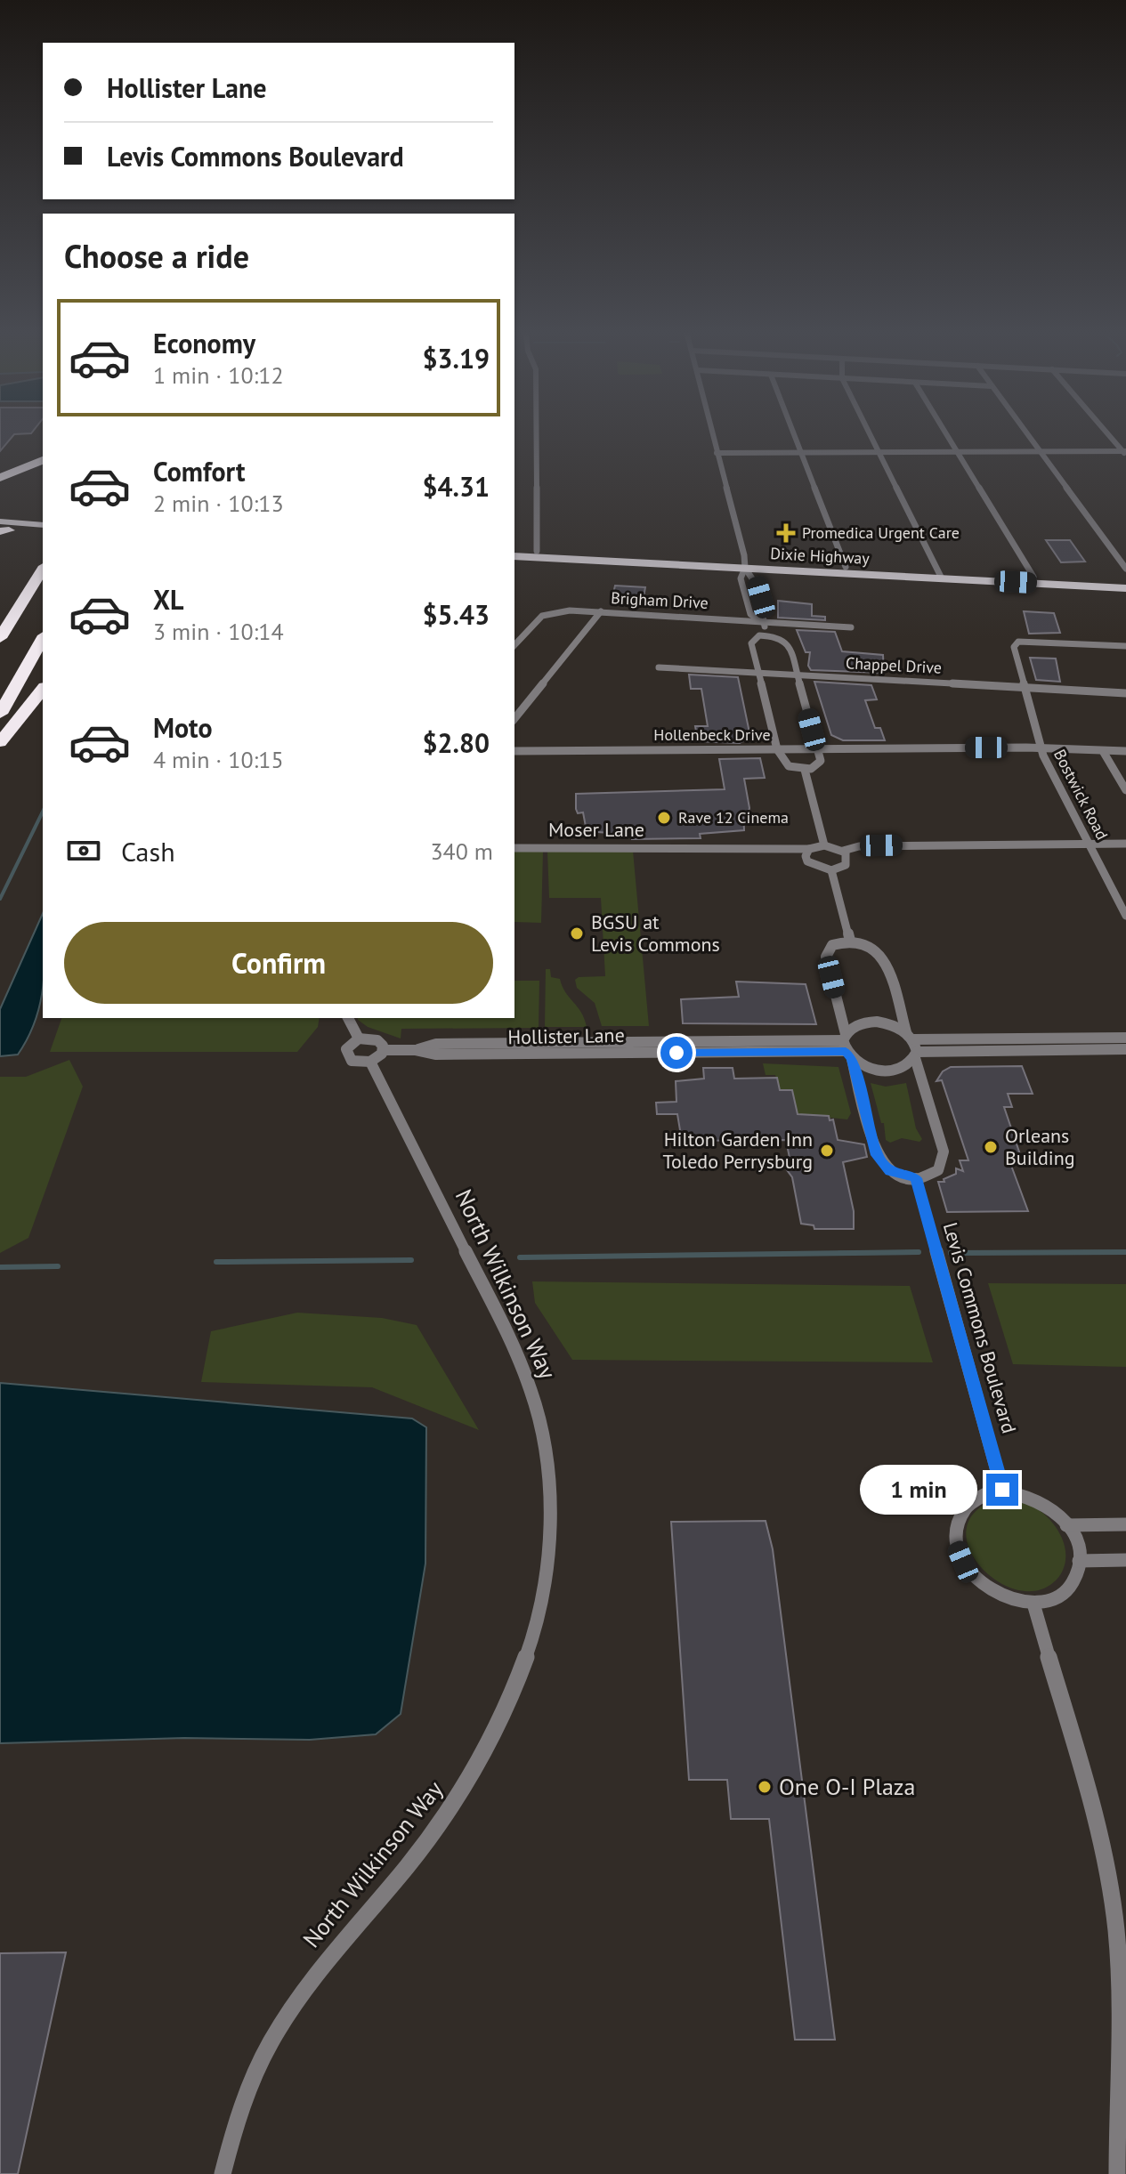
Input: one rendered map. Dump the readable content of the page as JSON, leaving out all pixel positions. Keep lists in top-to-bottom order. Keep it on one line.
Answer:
{"streets":{"main road":["Dixie Highway"],"street":["Brigham Drive","Chappel Drive","Hollenbeck Drive","Bostwick Road","Moser Lane","Hollister Lane","North Wilkinson Way","Levis Commons Boulevard"]},"crossings":[["Chappel Drive","Bostwick Road"],["Hollenbeck Drive","Bostwick Road"],["Hollister Lane","North Wilkinson Way"]],"places":{"health":["Promedica Urgent Care"],"other":["Rave 12 Cinema","BGSU at Levis Commons","Orleans Building","Hilton Garden Inn Toledo Perrysburg","One O-I Plaza"]},"page":{"banner":["Hollister Lane","Levis Commons Boulevard"],"heading":"Choose a ride","list":[{"name":"Economy","note":"1 min · 10:12","value":"$3.19"},{"name":"Comfort","note":"2 min · 10:13","value":"$4.31"},{"name":"XL","note":"3 min · 10:14","value":"$5.43"},{"name":"Moto","note":"4 min · 10:15","value":"$2.80"}],"pay":["Cash","340 m"],"buttons":"Confirm","bubble":"1 min"}}
